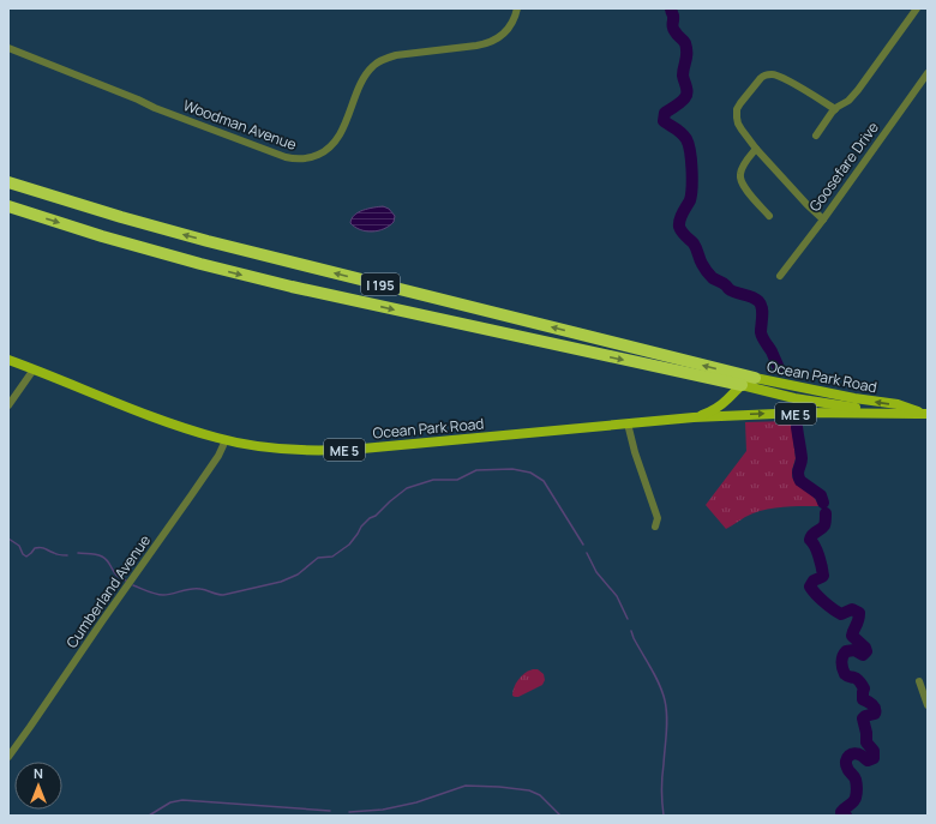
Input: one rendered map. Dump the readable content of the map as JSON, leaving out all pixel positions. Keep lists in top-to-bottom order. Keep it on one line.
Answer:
{"streets":{"highway":["I 195"],"main road":["Ocean Park Road","ME 5"],"street":["Woodman Avenue","Goosefare Drive","Cumberland Avenue"]},"crossings":[["I 195","Ocean Park Road"],["Ocean Park Road","Cumberland Avenue"]],"north":"top"}
